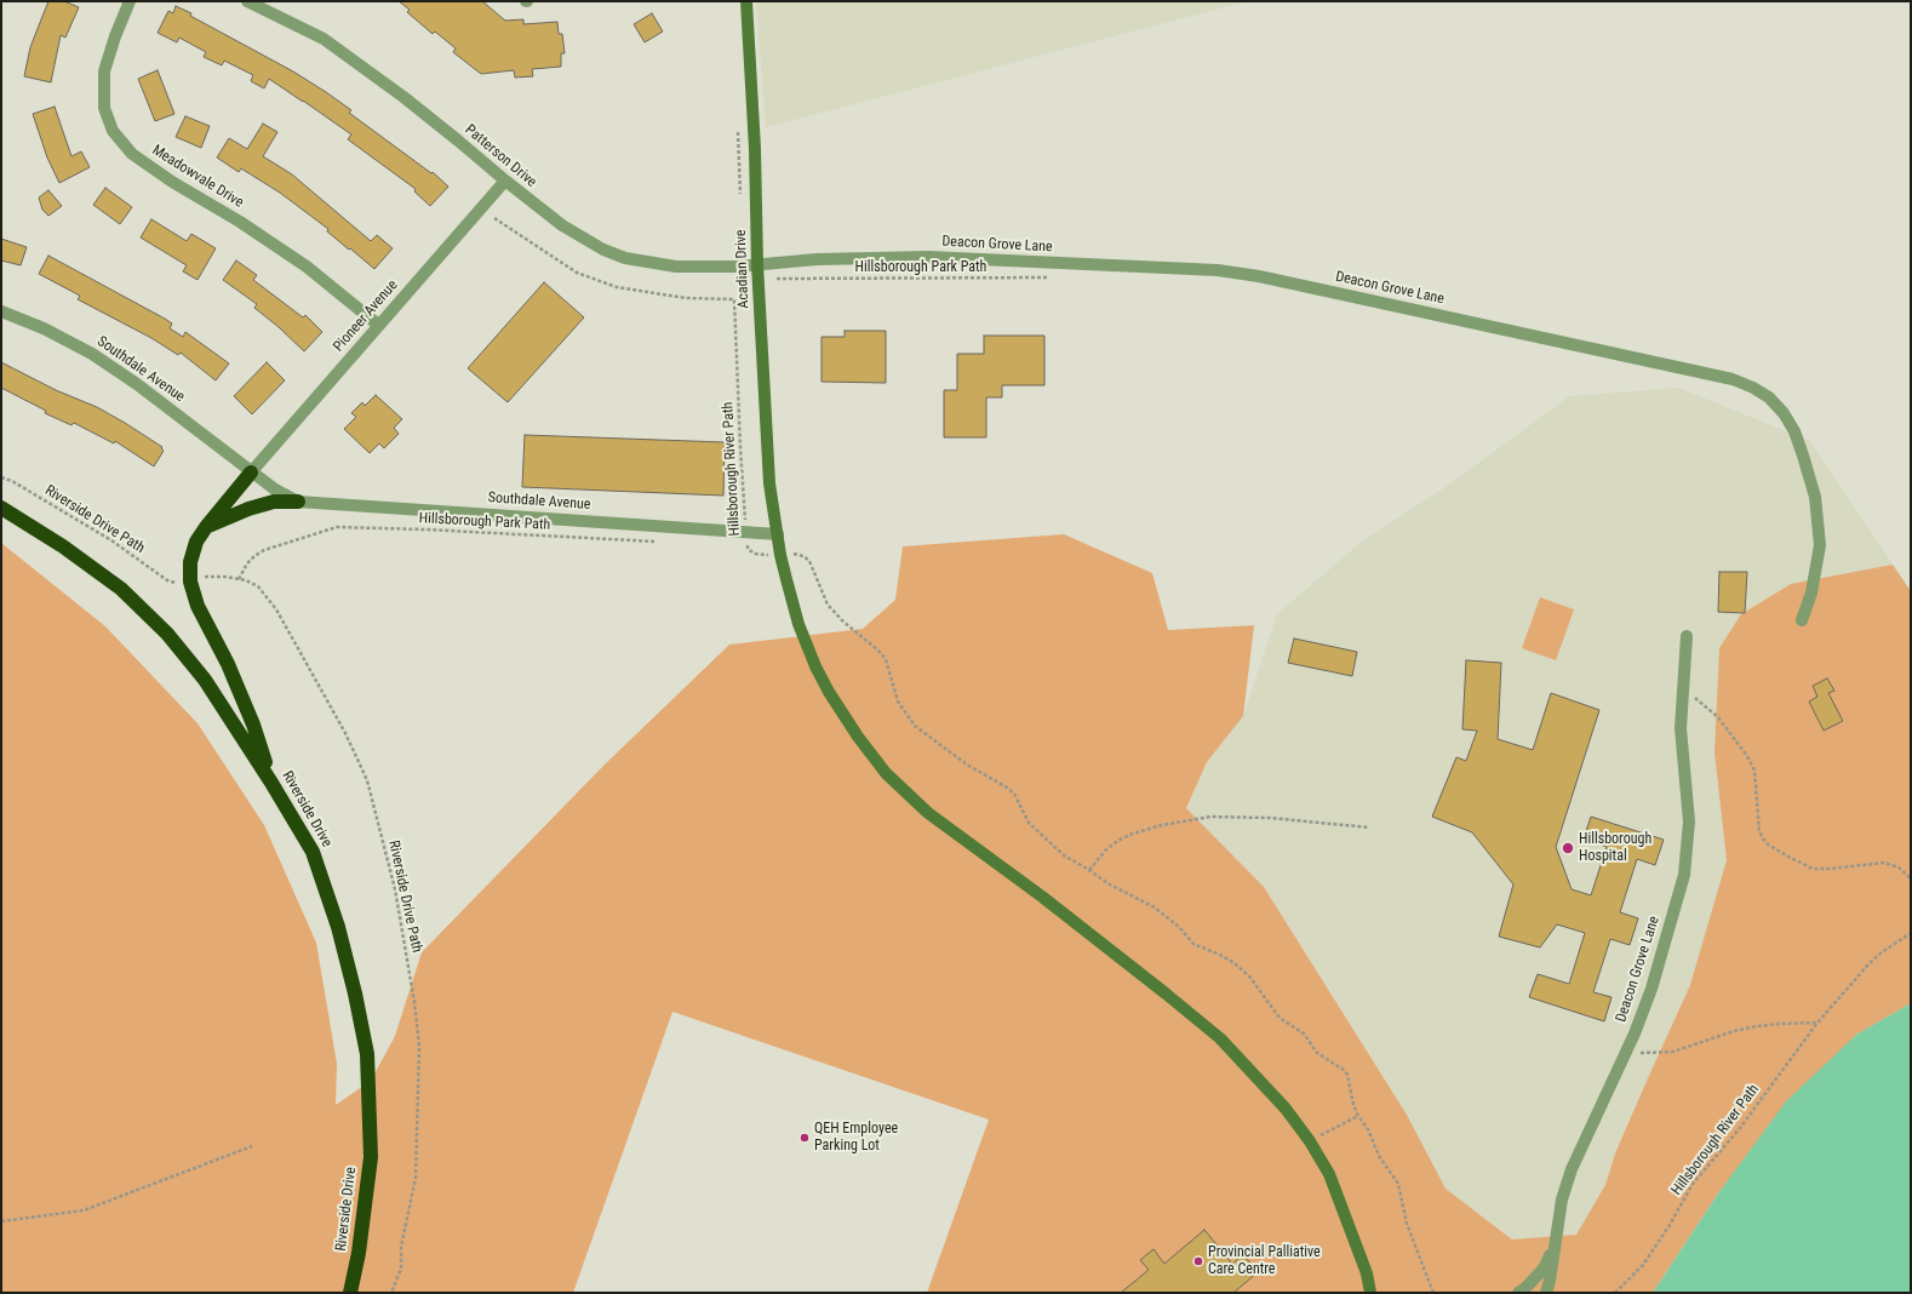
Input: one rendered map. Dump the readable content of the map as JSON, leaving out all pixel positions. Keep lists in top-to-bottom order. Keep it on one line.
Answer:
{"streets":{"highway":["Riverside Drive"],"street":["Patterson Drive","Meadowvale Drive","Deacon Grove Lane","Acadian Drive","Pioneer Avenue","Southdale Avenue"],"path":["Hillsborough Park Path","Hillsborough River Path","Riverside Drive Path"]},"crossings":[["Patterson Drive","Deacon Grove Lane"],["Patterson Drive","Acadian Drive"],["Patterson Drive","Pioneer Avenue"],["Meadowvale Drive","Pioneer Avenue"],["Deacon Grove Lane","Acadian Drive"],["Hillsborough Park Path","Riverside Drive Path"],["Acadian Drive","Southdale Avenue"],["Acadian Drive","Hillsborough River Path"],["Pioneer Avenue","Southdale Avenue"]],"places":["Hillsborough Hospital","QEH Employee Parking Lot","Provincial Palliative Care Centre"]}
